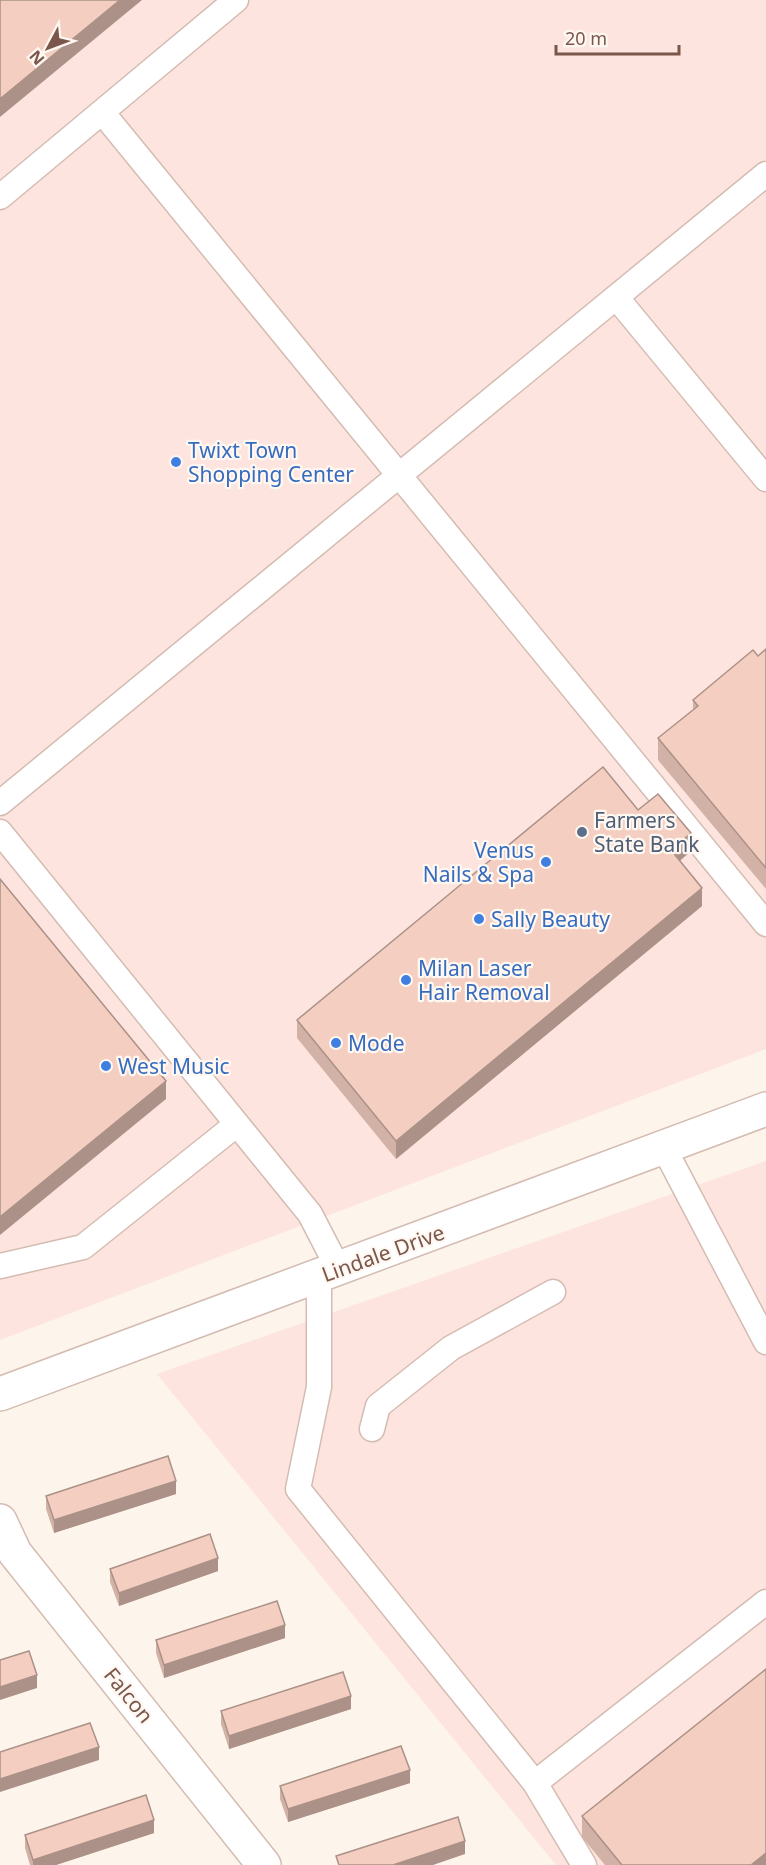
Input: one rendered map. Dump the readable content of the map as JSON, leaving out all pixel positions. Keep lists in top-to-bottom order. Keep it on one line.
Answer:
{"streets":{"street":["Lindale Drive","Falcon"]},"places":["Twixt Town Shopping Center","Farmers State Bank","Venus Nails & Spa","Sally Beauty","Milan Laser Hair Removal","Mode","West Music"],"scale_bar":"20 m","north":"bottom left"}
